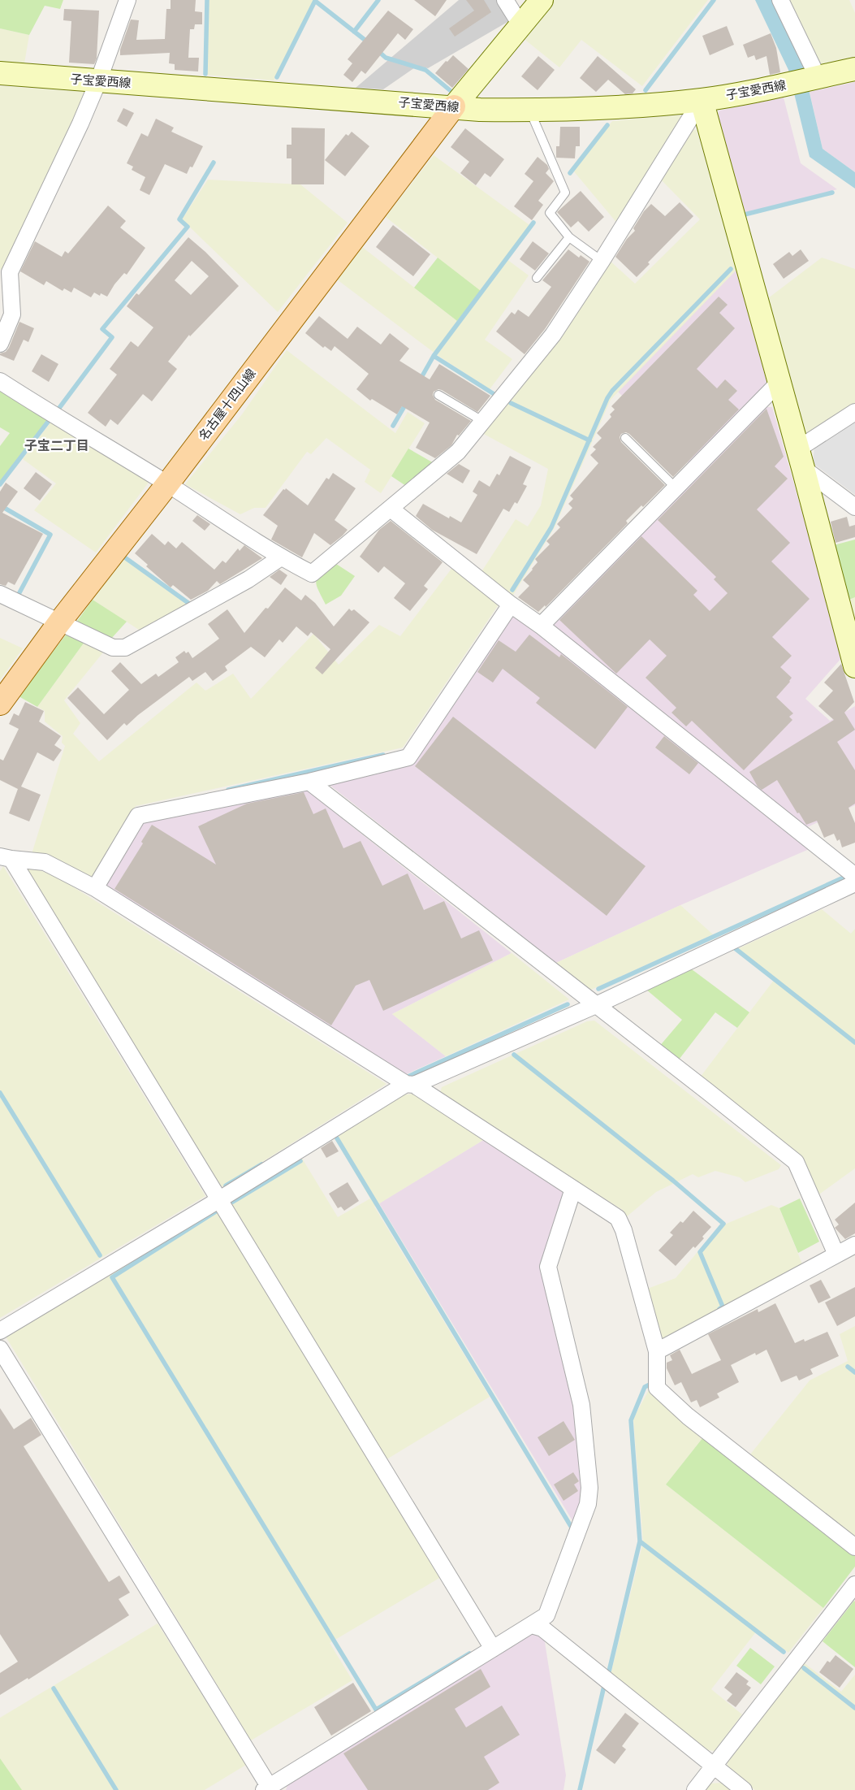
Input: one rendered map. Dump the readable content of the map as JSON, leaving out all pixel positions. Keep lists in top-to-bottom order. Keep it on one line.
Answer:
{"streets":{"main road":["子宝愛西線","名古屋十四山線"]},"crossings":[["子宝愛西線","名古屋十四山線"]],"districts":["子宝二丁目"]}
